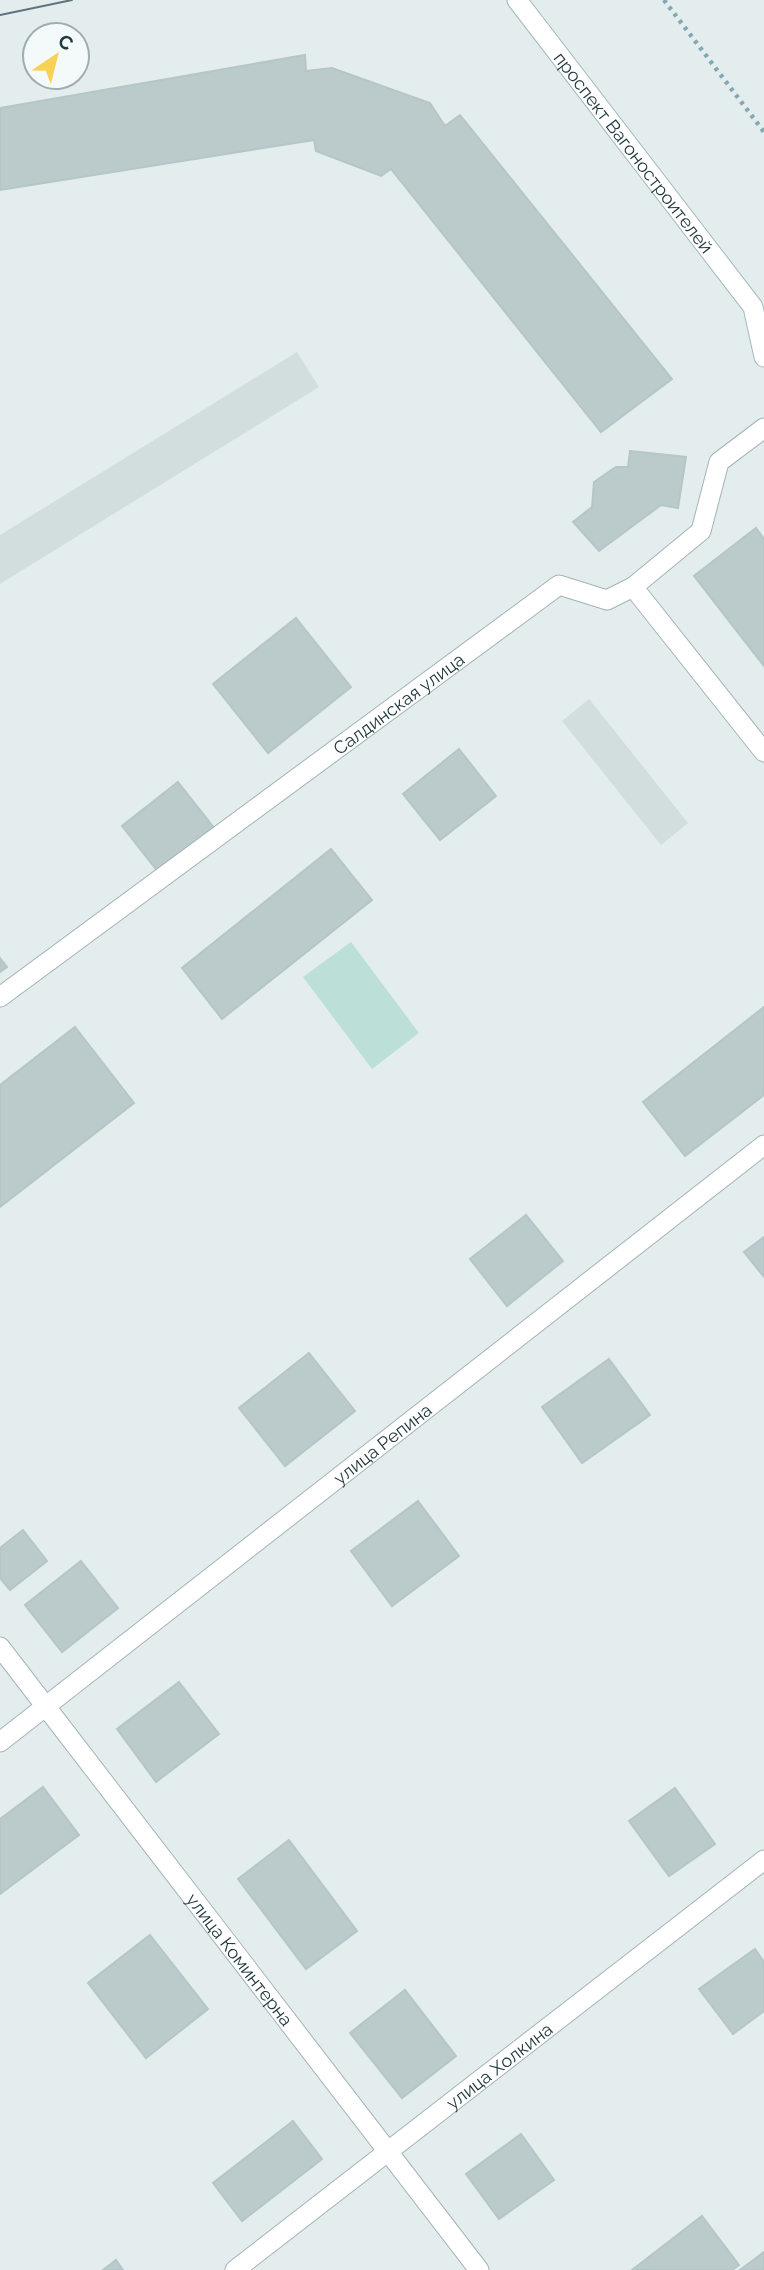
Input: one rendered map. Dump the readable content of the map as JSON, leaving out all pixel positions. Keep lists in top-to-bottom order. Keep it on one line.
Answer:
{"streets":{"street":["проспект Вагоностроителей","Салдинская улица","улица Репина","улица Коминтерна","улица Холкина"]},"crossings":[["улица Репина","улица Коминтерна"],["улица Коминтерна","улица Холкина"]],"north":"top right"}
